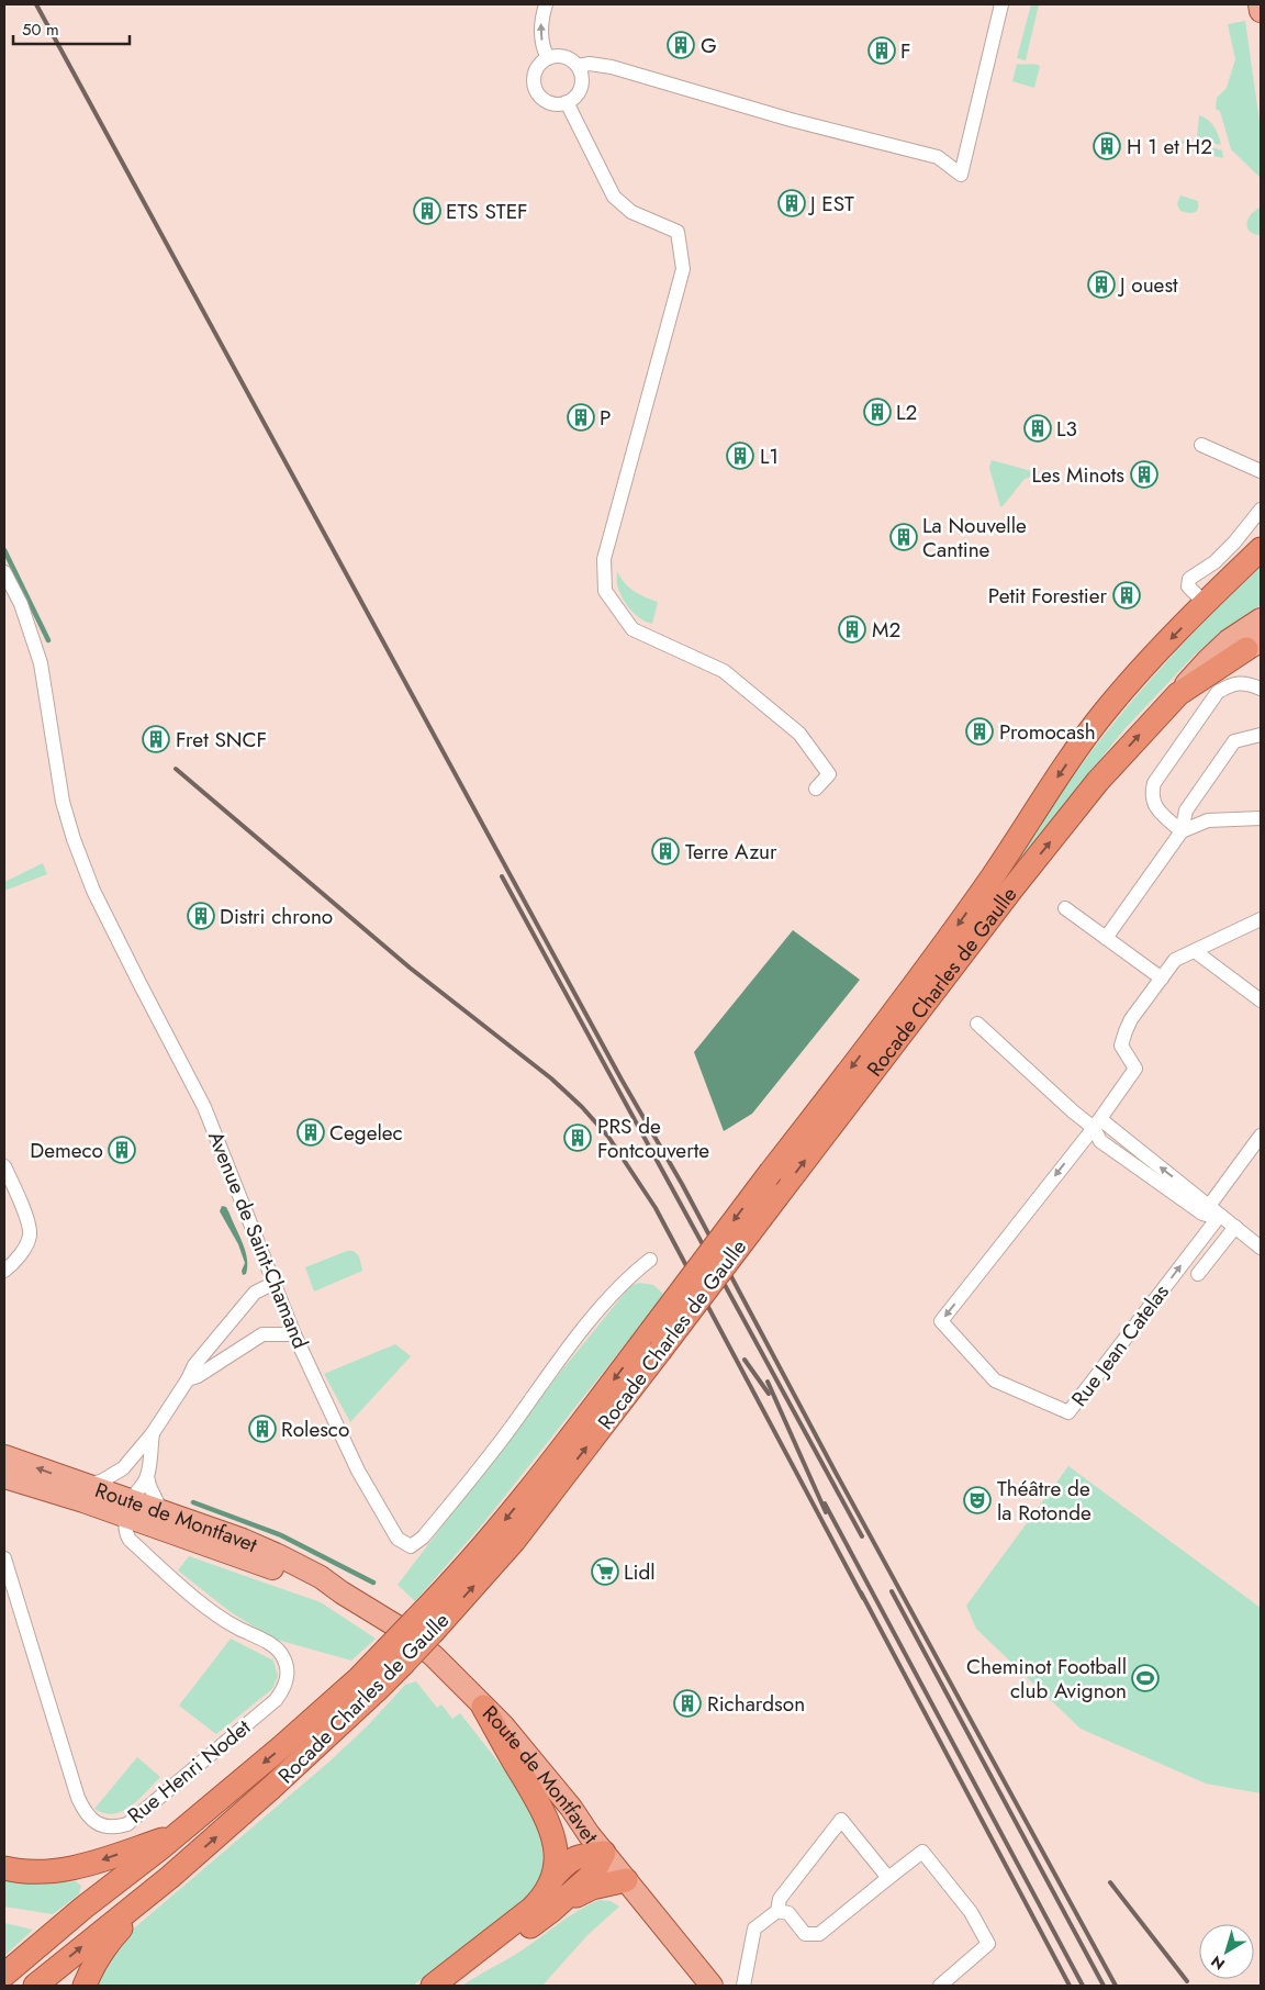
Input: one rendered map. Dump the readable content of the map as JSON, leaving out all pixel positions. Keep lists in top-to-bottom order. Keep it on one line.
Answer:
{"streets":{"highway":["Rocade Charles de Gaulle"],"main road":["Route de Montfavet"],"street":["Avenue de Saint-Chamand","Rue Jean Catelas","Rue Henri Nodet"]},"crossings":[["Route de Montfavet","Rue Henri Nodet"]],"places":{"building":["G","F","H 1 et H2","J EST","ETS STEF","J ouest","L2","P","L3","L1","Les Minots","La Nouvelle Cantine","Petit Forestier","M2","Promocash","Fret SNCF","Terre Azur","Distri chrono","Cegelec","PRS de Fontcouverte","Demeco","Rolesco","Richardson"],"theatre":["Théâtre de la Rotonde"],"supermarket":["Lidl"],"sports":["Cheminot Football club Avignon"]},"scale_bar":"50 m","north":"bottom left"}
